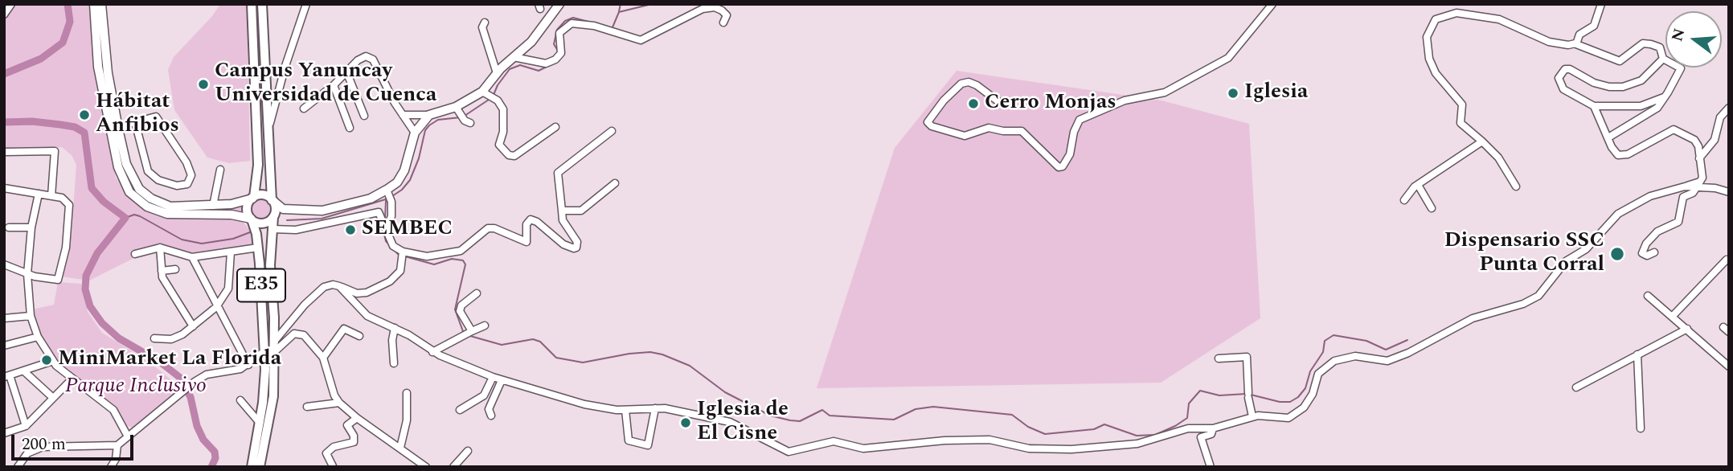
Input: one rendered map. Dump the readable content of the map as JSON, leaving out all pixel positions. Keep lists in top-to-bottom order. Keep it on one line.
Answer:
{"streets":{"highway":["E35"]},"parks":["Parque Inclusivo"],"places":["Campus Yanuncay Universidad de Cuenca","Iglesia","Cerro Monjas","Hábitat Anfibios","SEMBEC","Dispensario SSC Punta Corral","MiniMarket La Florida","Iglesia de El Cisne"],"scale_bar":"200 m","north":"left"}
